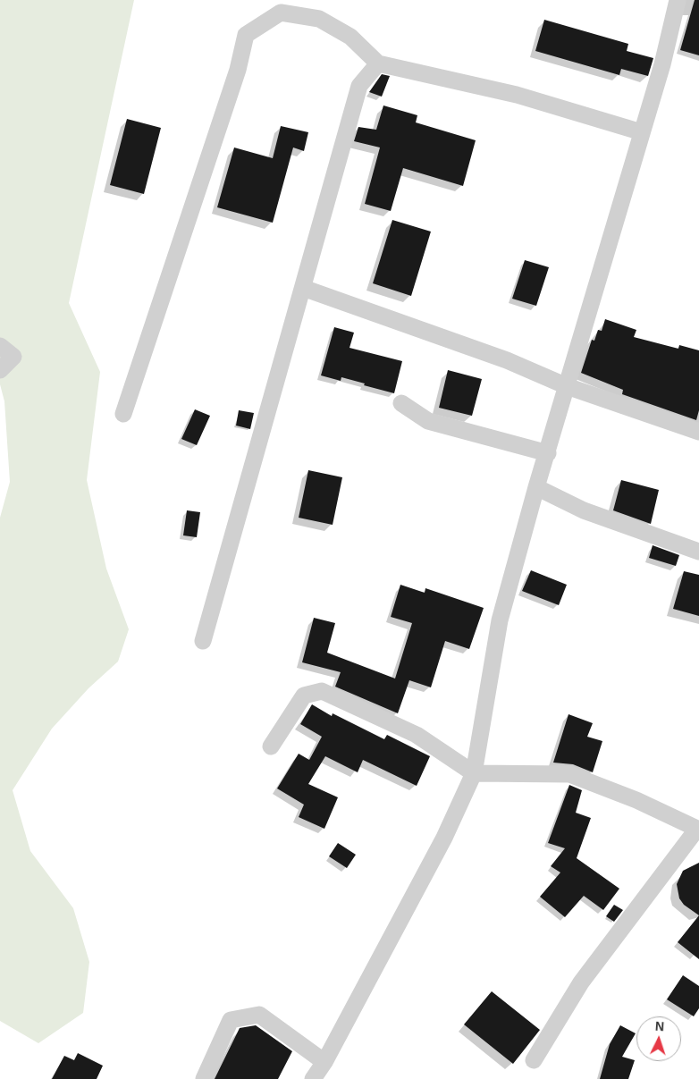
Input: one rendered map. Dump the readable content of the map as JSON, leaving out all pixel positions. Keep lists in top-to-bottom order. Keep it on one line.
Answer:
{"north":"top"}
